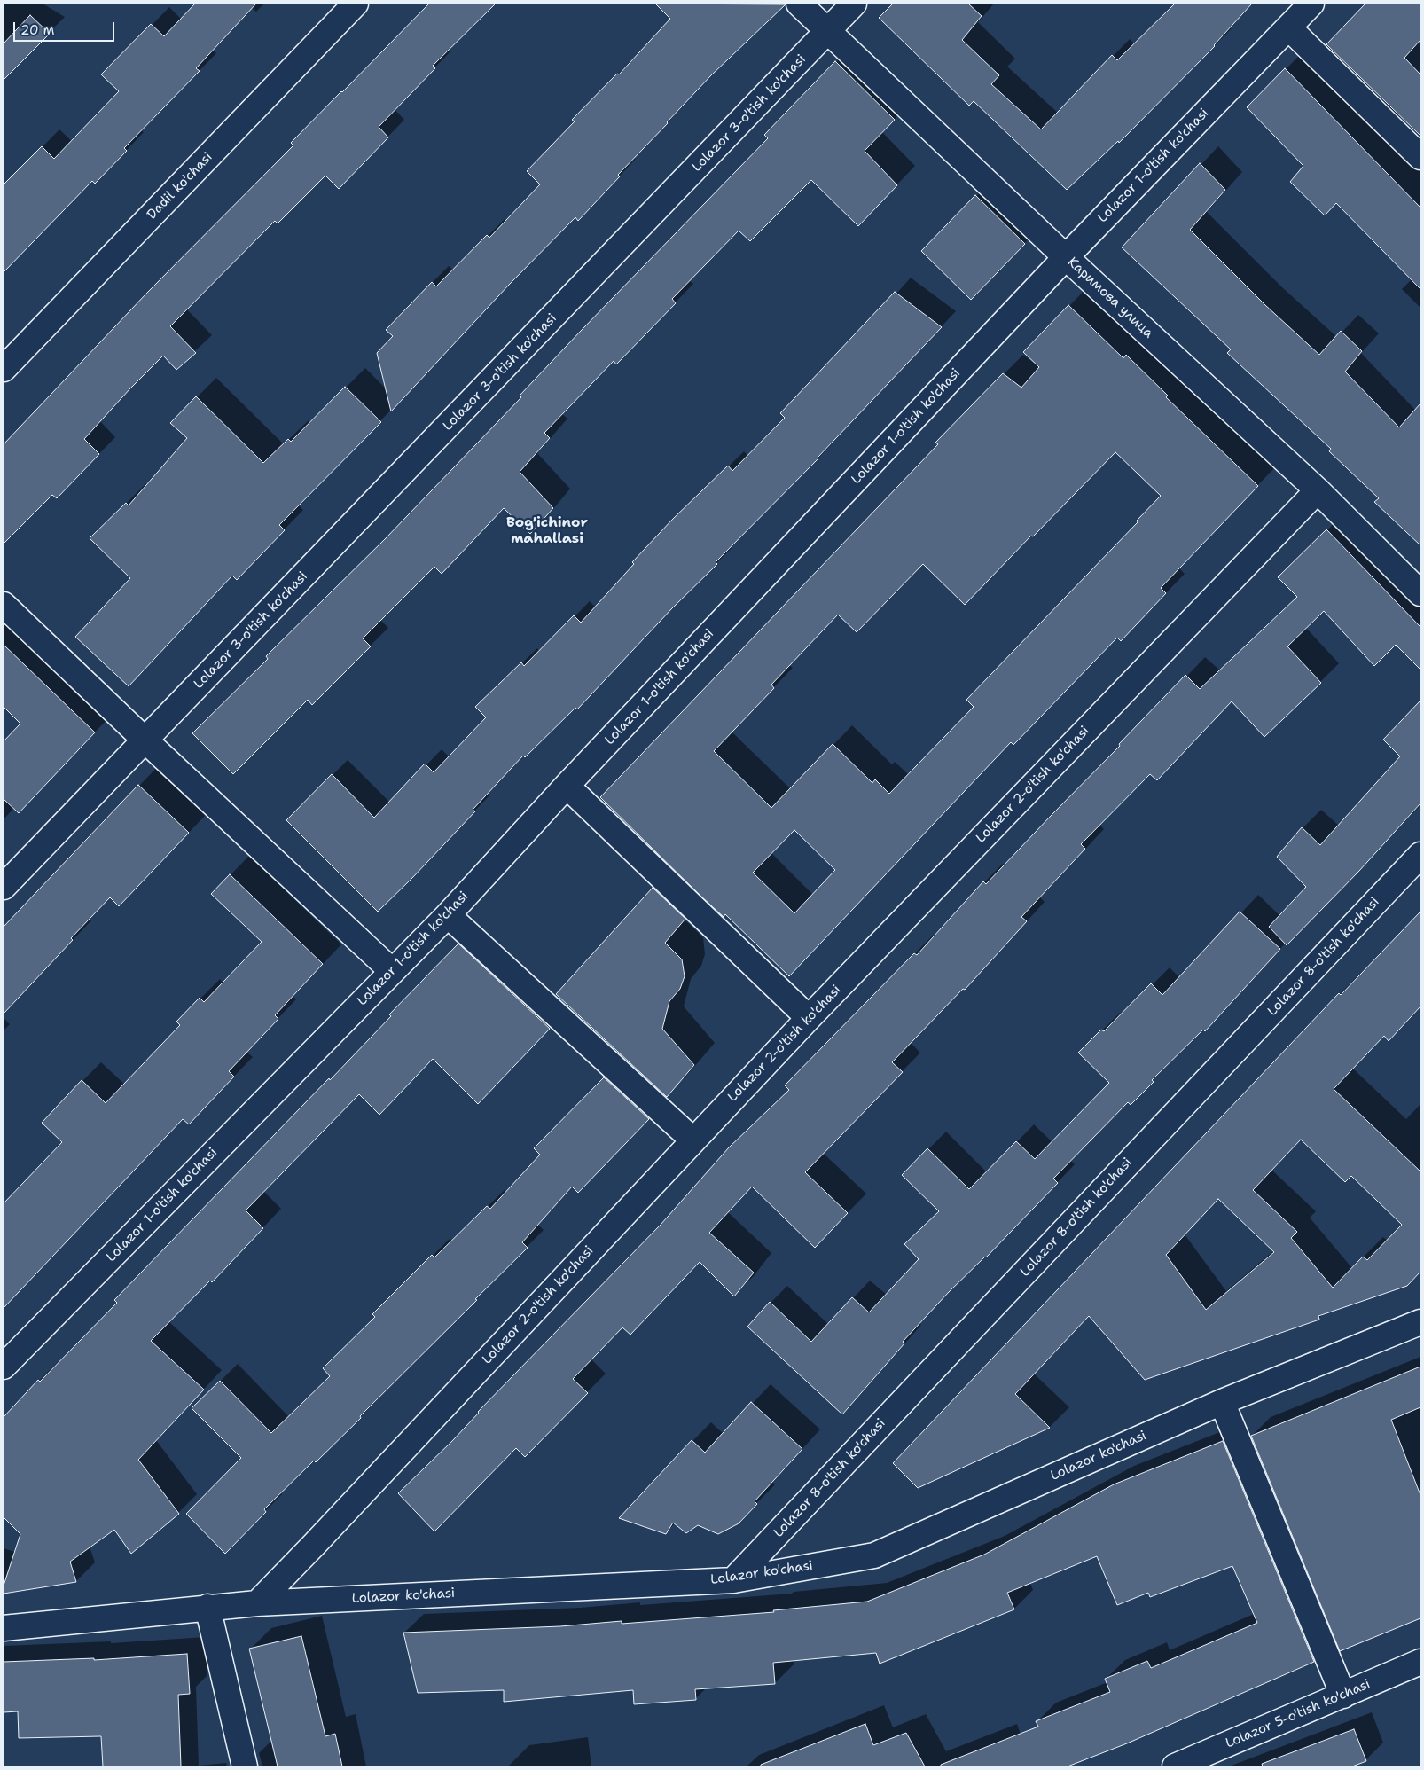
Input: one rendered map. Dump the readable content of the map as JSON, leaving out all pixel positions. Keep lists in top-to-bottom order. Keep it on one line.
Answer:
{"streets":{"street":["Lolazor 3-o'tish ko'chasi","Lolazor 1-o'tish ko'chasi","Dadil ko'chasi","Каримова улица","Lolazor 2-o'tish ko'chasi","Lolazor 8-o'tish ko'chasi","Lolazor ko'chasi","Lolazor 5-o'tish ko'chasi"]},"crossings":[["Lolazor 3-o'tish ko'chasi","Каримова улица"],["Lolazor 1-o'tish ko'chasi","Каримова улица"],["Каримова улица","Lolazor 2-o'tish ko'chasi"],["Lolazor 2-o'tish ko'chasi","Lolazor ko'chasi"],["Lolazor 8-o'tish ko'chasi","Lolazor ko'chasi"]],"districts":["Bog'ichinor mahallasi"],"scale_bar":"20 m"}
